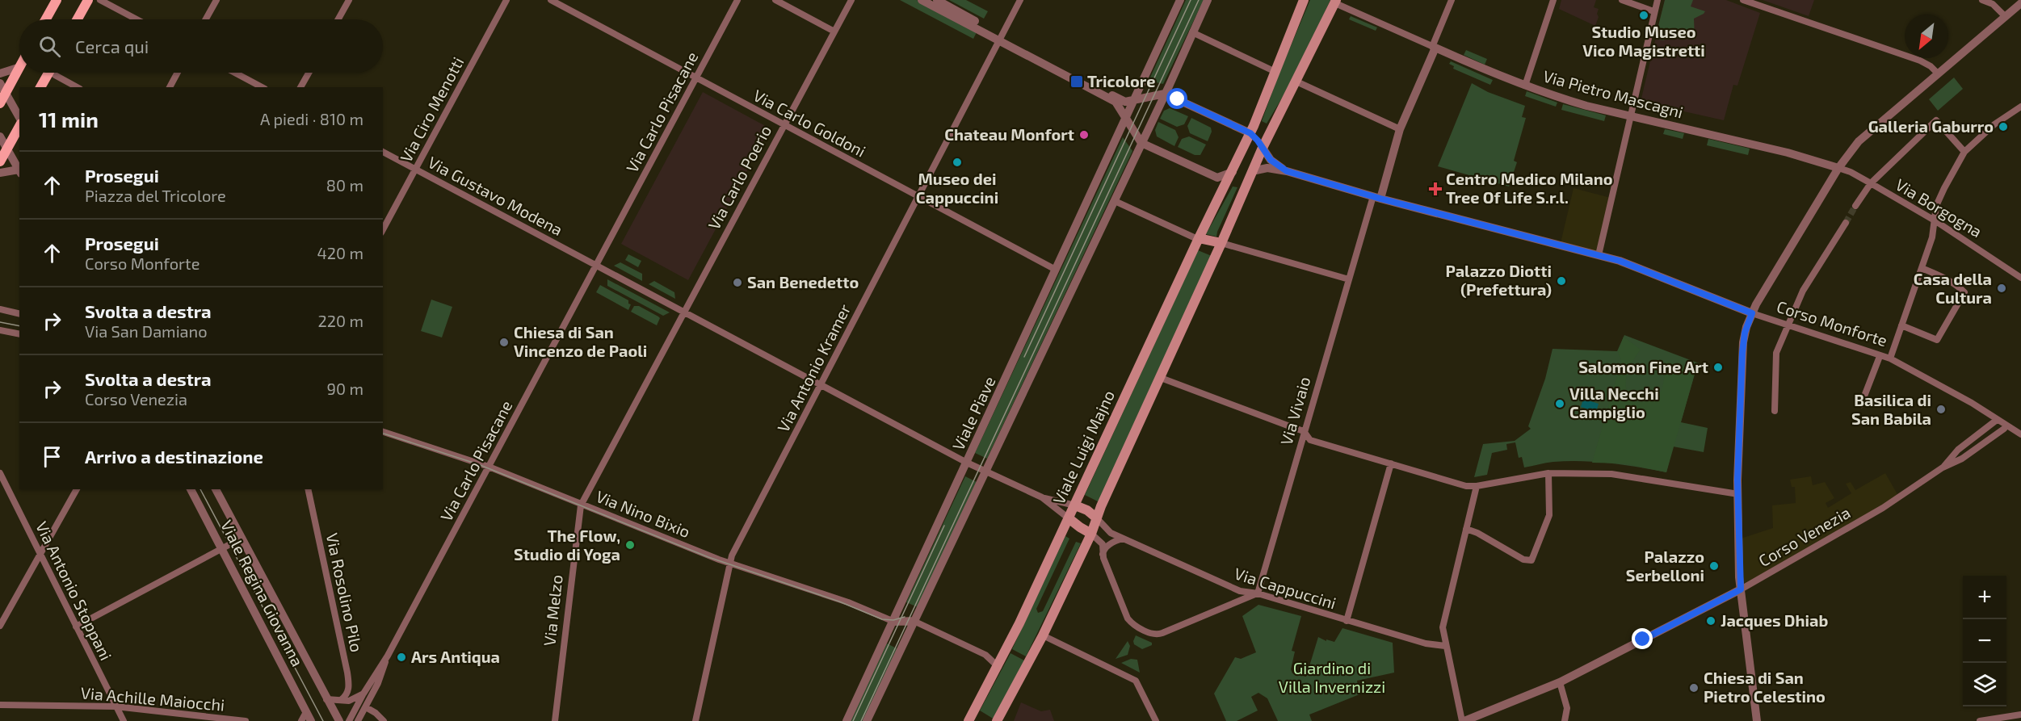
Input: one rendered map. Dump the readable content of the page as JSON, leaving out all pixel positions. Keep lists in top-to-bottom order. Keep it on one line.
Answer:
{"streets":{"main road":["Viale Luigi Majno"],"street":["Via Pietro Mascagni","Via Ciro Menotti","Via Carlo Pisacane","Via Carlo Goldoni","Via Carlo Poerio","Via Gustavo Modena","Via Borgogna","Corso Monforte","Via Antonio Kramer","Via Vivaio","Viale Piave","Via Nino Bixio","Corso Venezia","Via Cappuccini","Via Antonio Stoppani","Via Rosolino Pilo","Viale Regina Giovanna","Via Melzo","Via Achille Maiocchi"]},"crossings":[["Via Pietro Mascagni","Via Borgogna"],["Via Ciro Menotti","Via Gustavo Modena"],["Via Carlo Pisacane","Via Carlo Goldoni"],["Via Carlo Pisacane","Via Gustavo Modena"],["Via Carlo Pisacane","Via Nino Bixio"],["Via Carlo Goldoni","Via Carlo Poerio"],["Via Carlo Goldoni","Via Antonio Kramer"],["Via Carlo Goldoni","Viale Piave"],["Via Carlo Poerio","Via Gustavo Modena"],["Via Carlo Poerio","Via Nino Bixio"],["Via Carlo Poerio","Via Melzo"],["Via Gustavo Modena","Via Antonio Kramer"],["Via Gustavo Modena","Viale Piave"],["Corso Monforte","Via Vivaio"],["Corso Monforte","Corso Venezia"],["Via Antonio Kramer","Via Nino Bixio"],["Via Vivaio","Via Cappuccini"],["Viale Piave","Via Nino Bixio"],["Via Nino Bixio","Via Melzo"],["Via Antonio Stoppani","Via Achille Maiocchi"]],"parks":["Giardino di Villa Invernizzi"],"places":{"other":["Studio Museo Vico Magistretti","Galleria Gaburro","Chateau Monfort","Museo dei Cappuccini","Palazzo Diotti (Prefettura)","San Benedetto","Casa della Cultura","Chiesa di San Vincenzo de Paoli","Salomon Fine Art","Villa Necchi Campiglio","Basilica di San Babila","The Flow, Studio di Yoga","Palazzo Serbelloni","Jacques Dhiab","Ars Antiqua","Chiesa di San Pietro Celestino"],"transit":["Tricolore"],"health":["Centro Medico Milano Tree Of Life S.r.l."]},"north":"bottom left","page":{"search":"Cerca qui","heading":["11 min","A piedi · 810 m"],"list":[["Prosegui","Piazza del Tricolore","80 m"],["Prosegui","Corso Monforte","420 m"],["Svolta a destra","Via San Damiano","220 m"],["Svolta a destra","Corso Venezia","90 m"],"Arrivo a destinazione"],"map_buttons":["+","−"]}}
